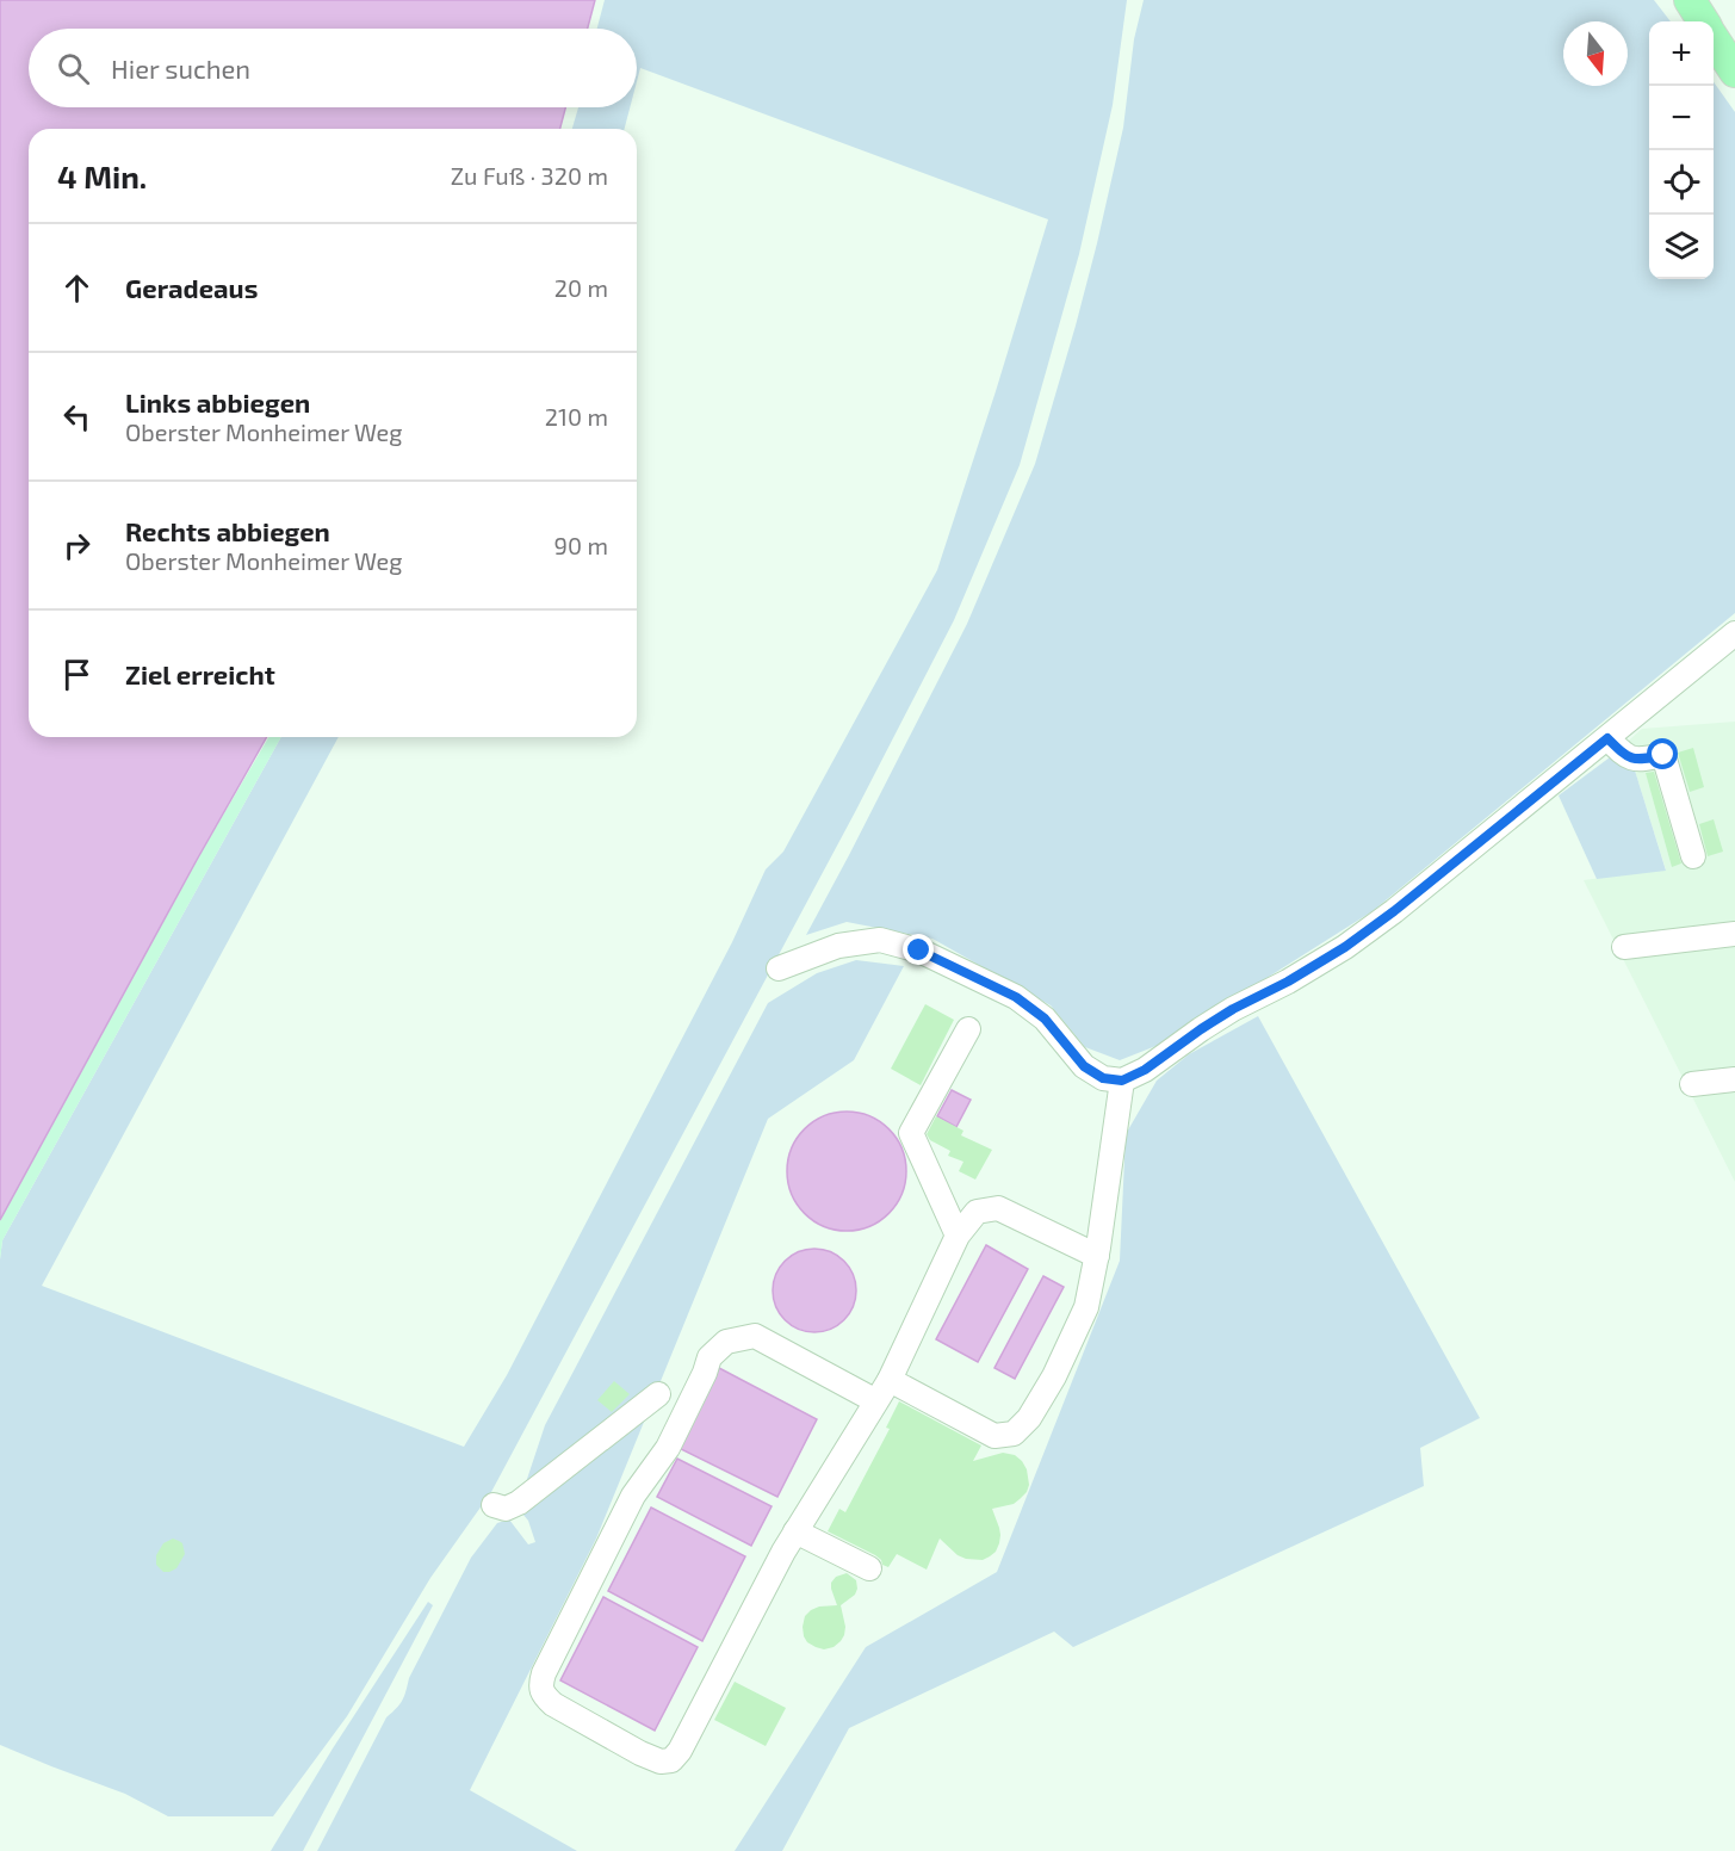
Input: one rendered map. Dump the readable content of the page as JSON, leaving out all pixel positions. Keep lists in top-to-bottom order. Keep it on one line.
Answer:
{"north":"bottom","page":{"map_buttons":["+","−"],"search":"Hier suchen","heading":["4 Min.","Zu Fuß · 320 m"],"list":[["Geradeaus","20 m"],["Links abbiegen","Oberster Monheimer Weg","210 m"],["Rechts abbiegen","Oberster Monheimer Weg","90 m"],"Ziel erreicht"]}}
